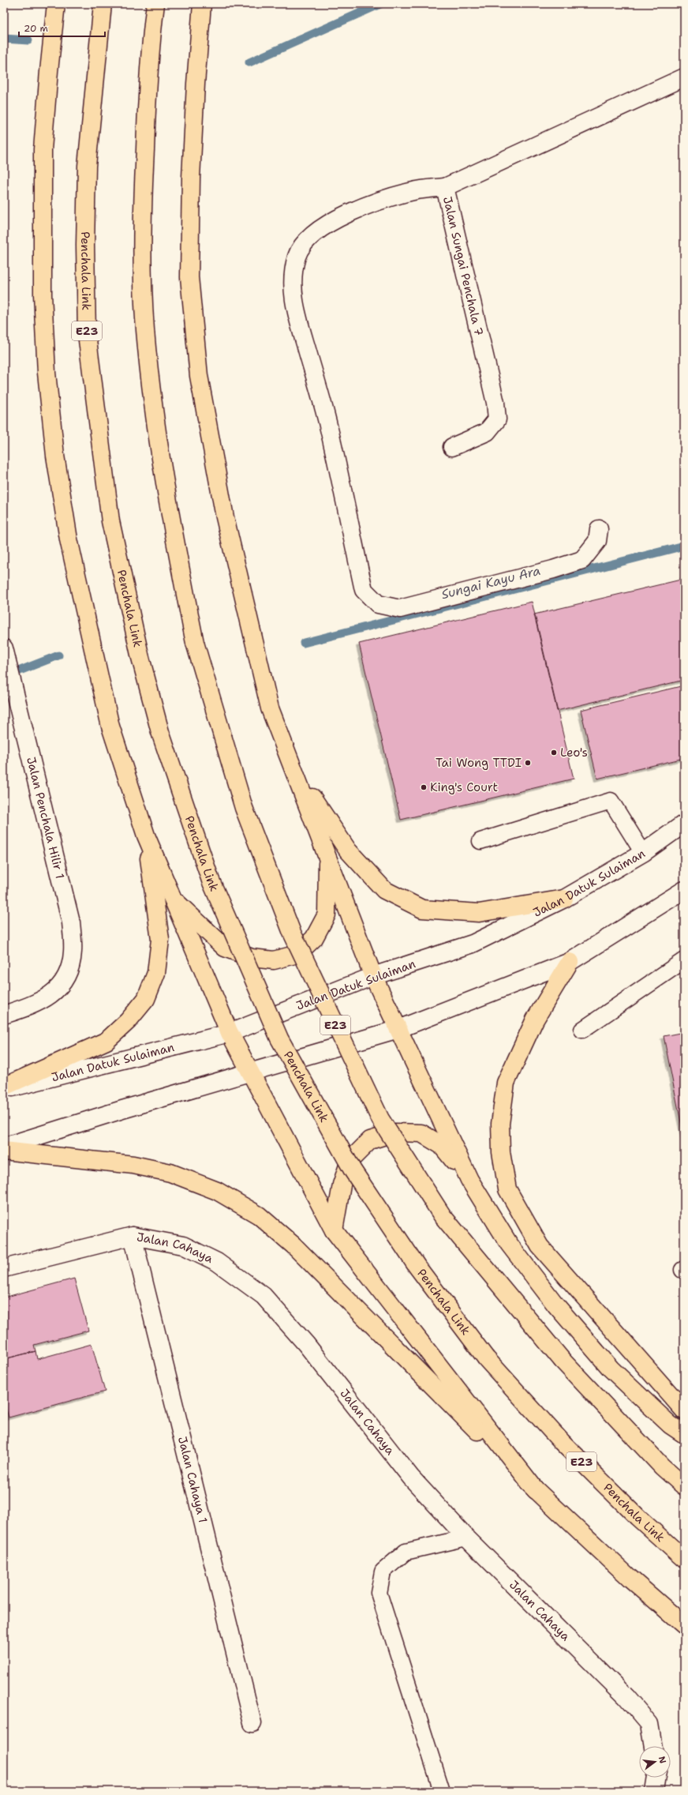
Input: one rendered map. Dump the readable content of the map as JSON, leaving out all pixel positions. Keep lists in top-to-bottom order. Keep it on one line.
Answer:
{"streets":{"highway":["Penchala Link","E23"],"street":["Jalan Sungai Penchala 7","Jalan Penchala Hilir 1","Jalan Datuk Sulaiman","Jalan Cahaya","Jalan Cahaya 1"]},"crossings":[["Jalan Cahaya","Jalan Cahaya 1"]],"water":["Sungai Kayu Ara"],"places":["Leo's","Tai Wong TTDI","King's Court"],"scale_bar":"20 m","north":"right"}
